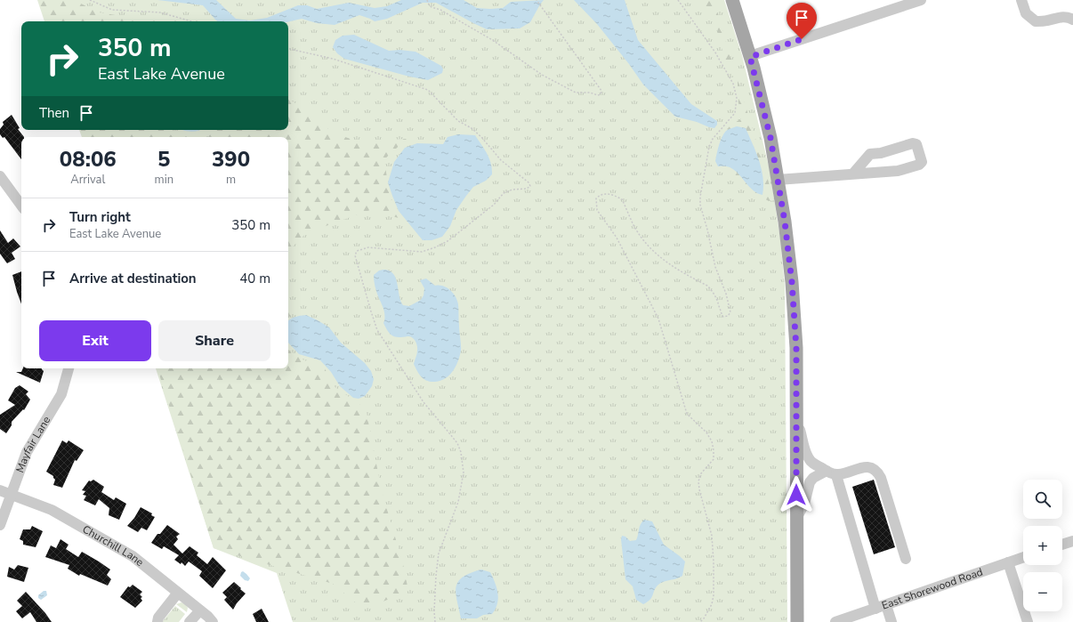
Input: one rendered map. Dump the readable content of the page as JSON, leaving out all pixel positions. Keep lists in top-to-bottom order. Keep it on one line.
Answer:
{"streets":{"street":["Mayfair Lane","Churchill Lane","East Shorewood Road"]},"crossings":[["Mayfair Lane","Churchill Lane"]],"page":{"turn":["350 m","East Lake Avenue"],"then":"Then","eta":["08:06","Arrival","5","min","390","m"],"list":[{"name":"Turn right","note":"East Lake Avenue","value":"350 m"},{"name":"Arrive at destination","value":"40 m"}],"buttons":["Exit","Share"],"map_buttons":["+","−"]}}
